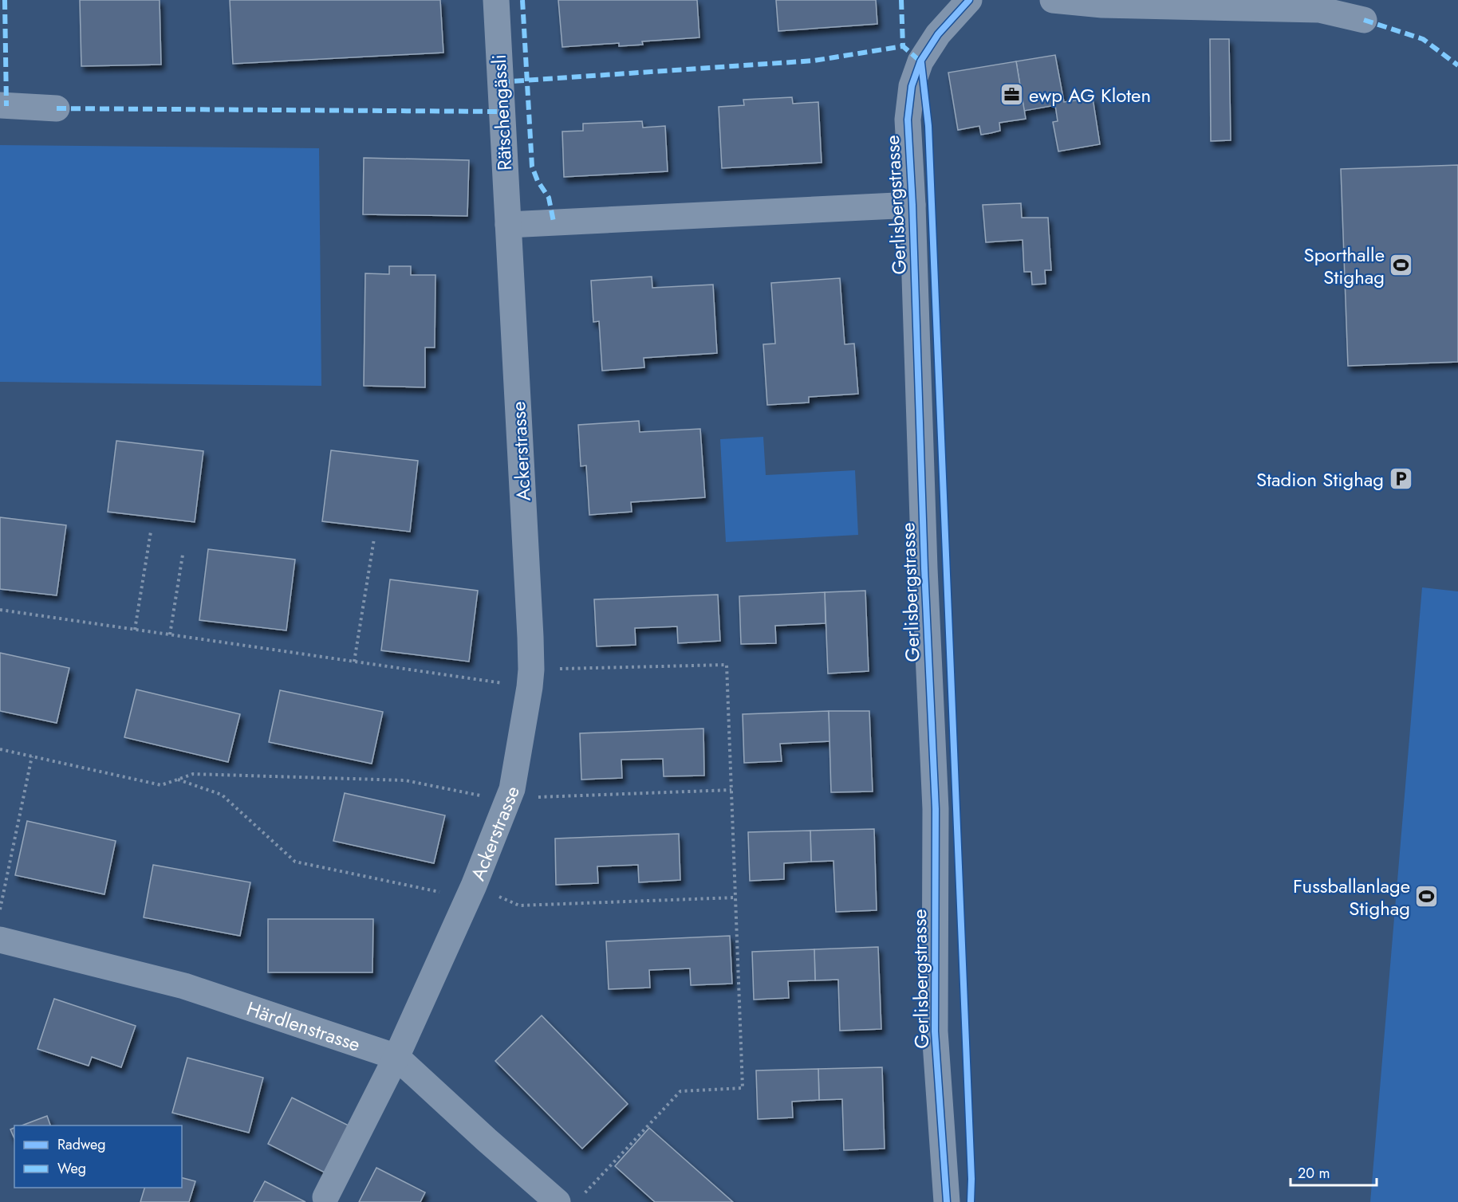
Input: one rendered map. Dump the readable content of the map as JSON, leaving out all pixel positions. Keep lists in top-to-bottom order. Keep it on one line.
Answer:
{"streets":{"street":["Rätschengässli","Gerlisbergstrasse","Ackerstrasse","Härdlenstrasse"]},"crossings":[["Rätschengässli","Ackerstrasse"],["Ackerstrasse","Härdlenstrasse"]],"places":{"office":["ewp AG Kloten"],"sports":["Sporthalle Stighag","Fussballanlage Stighag"],"parking":["Stadion Stighag"]},"legend":["Radweg","Weg"],"scale_bar":"20 m"}
